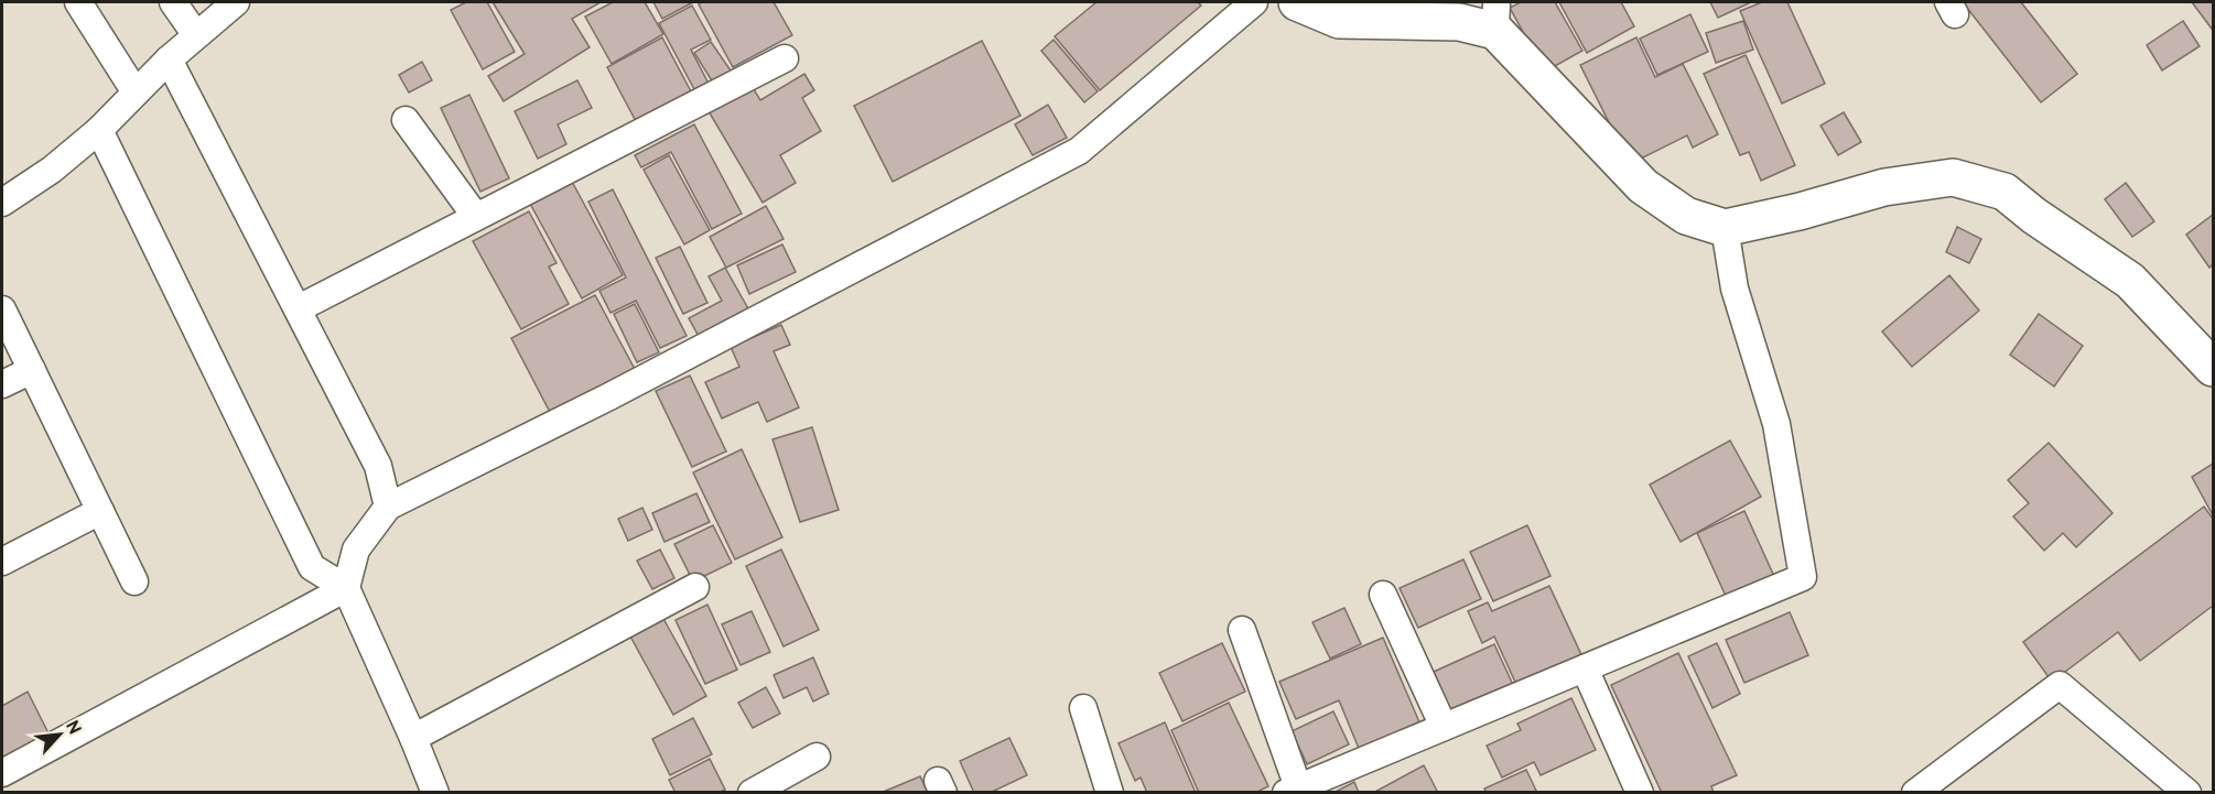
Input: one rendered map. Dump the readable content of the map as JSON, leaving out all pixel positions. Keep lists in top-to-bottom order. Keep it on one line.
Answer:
{"north":"top right"}
